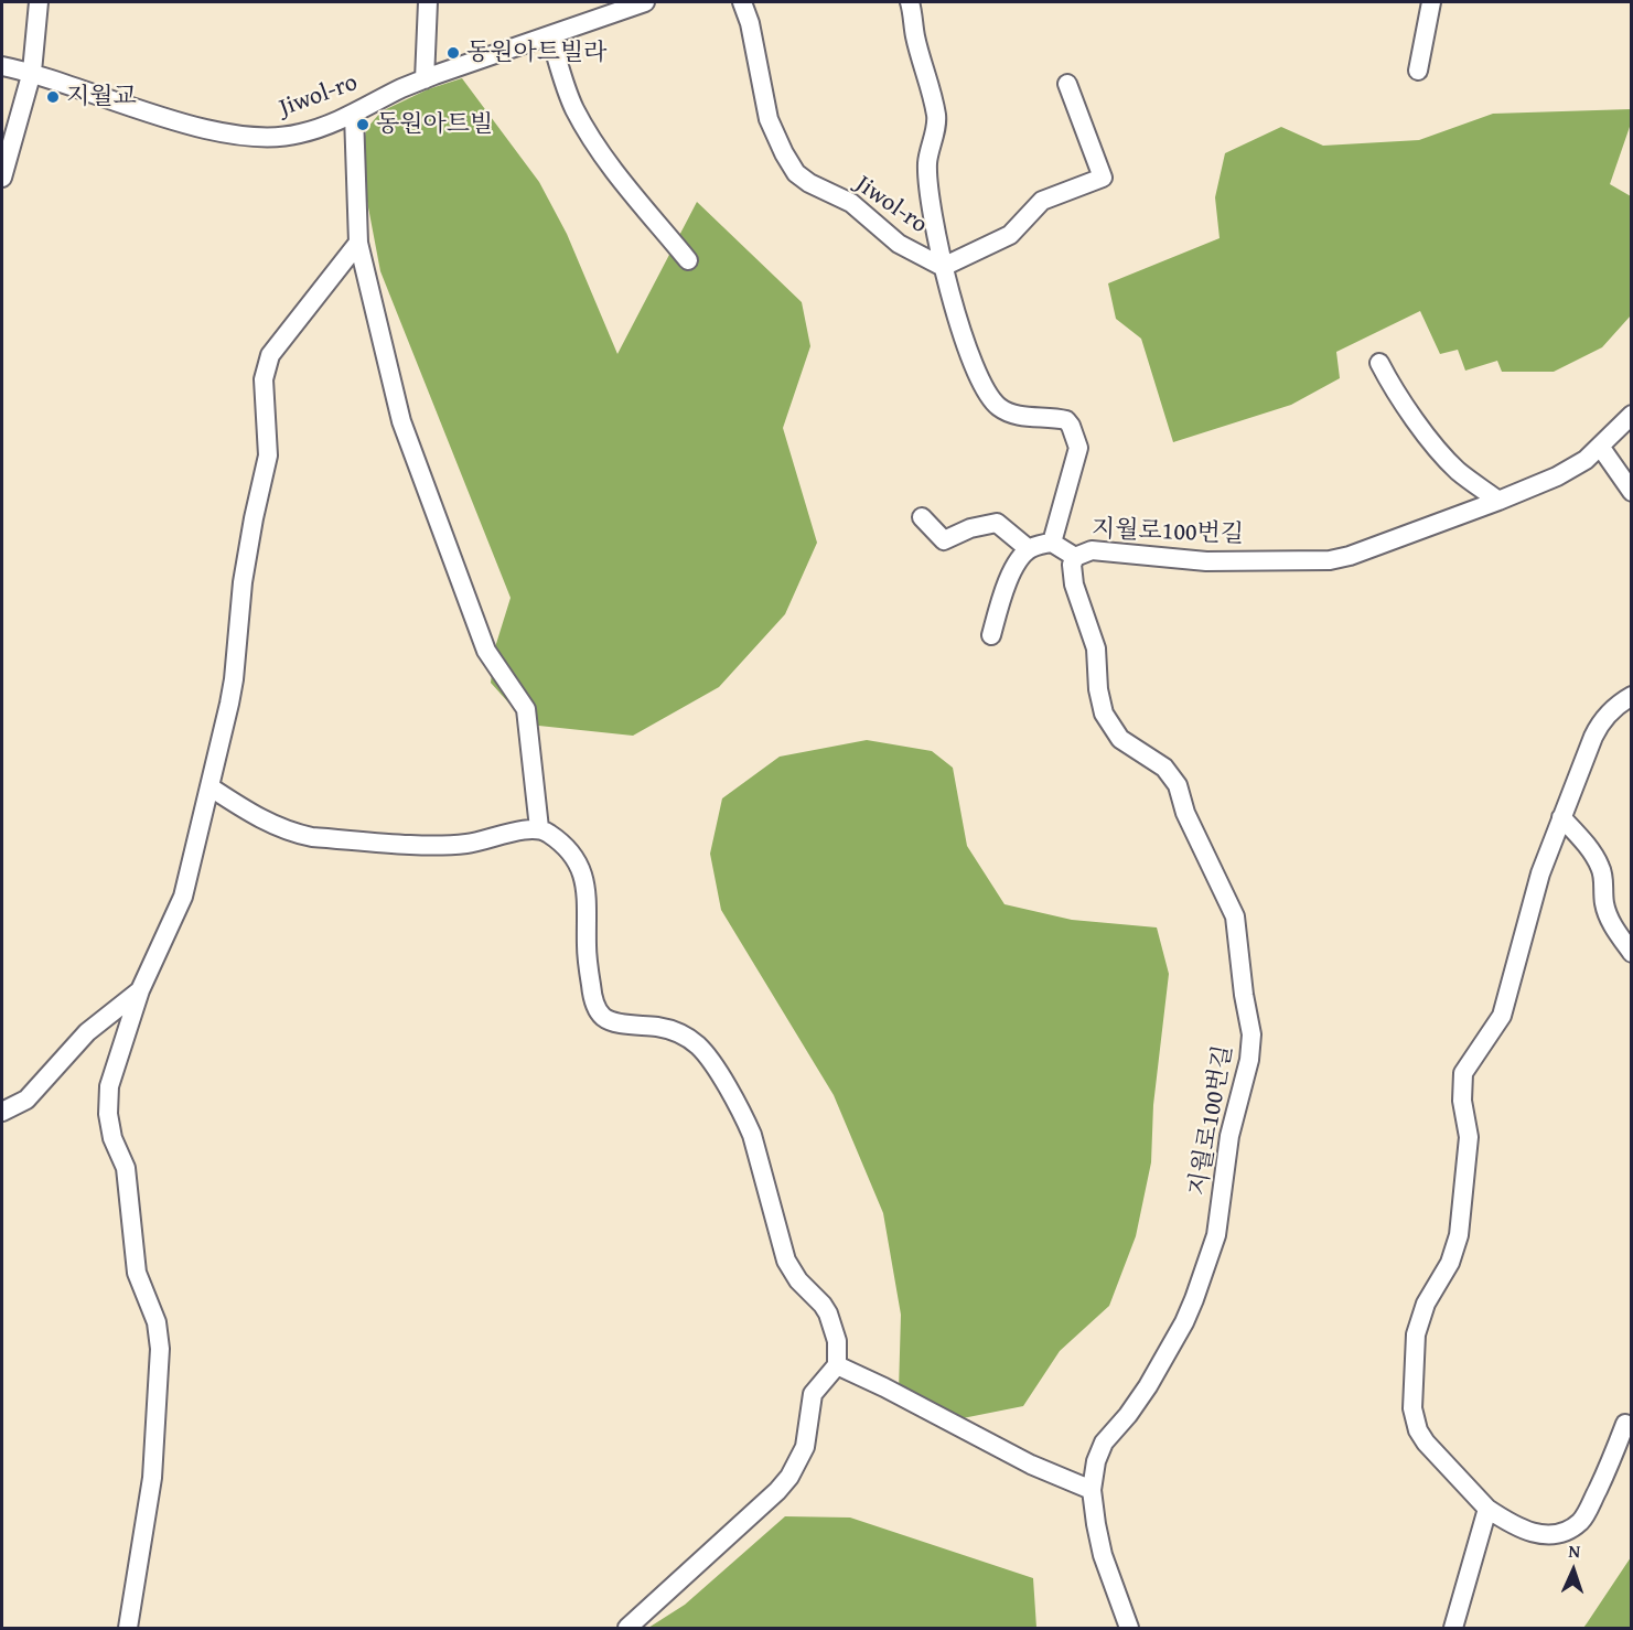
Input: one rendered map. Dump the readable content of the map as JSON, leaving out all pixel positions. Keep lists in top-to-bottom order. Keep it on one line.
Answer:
{"streets":{"street":["Jiwol-ro","지월로100번길"]},"places":["동원아트빌라","지월교","동원아트빌"],"north":"top"}
